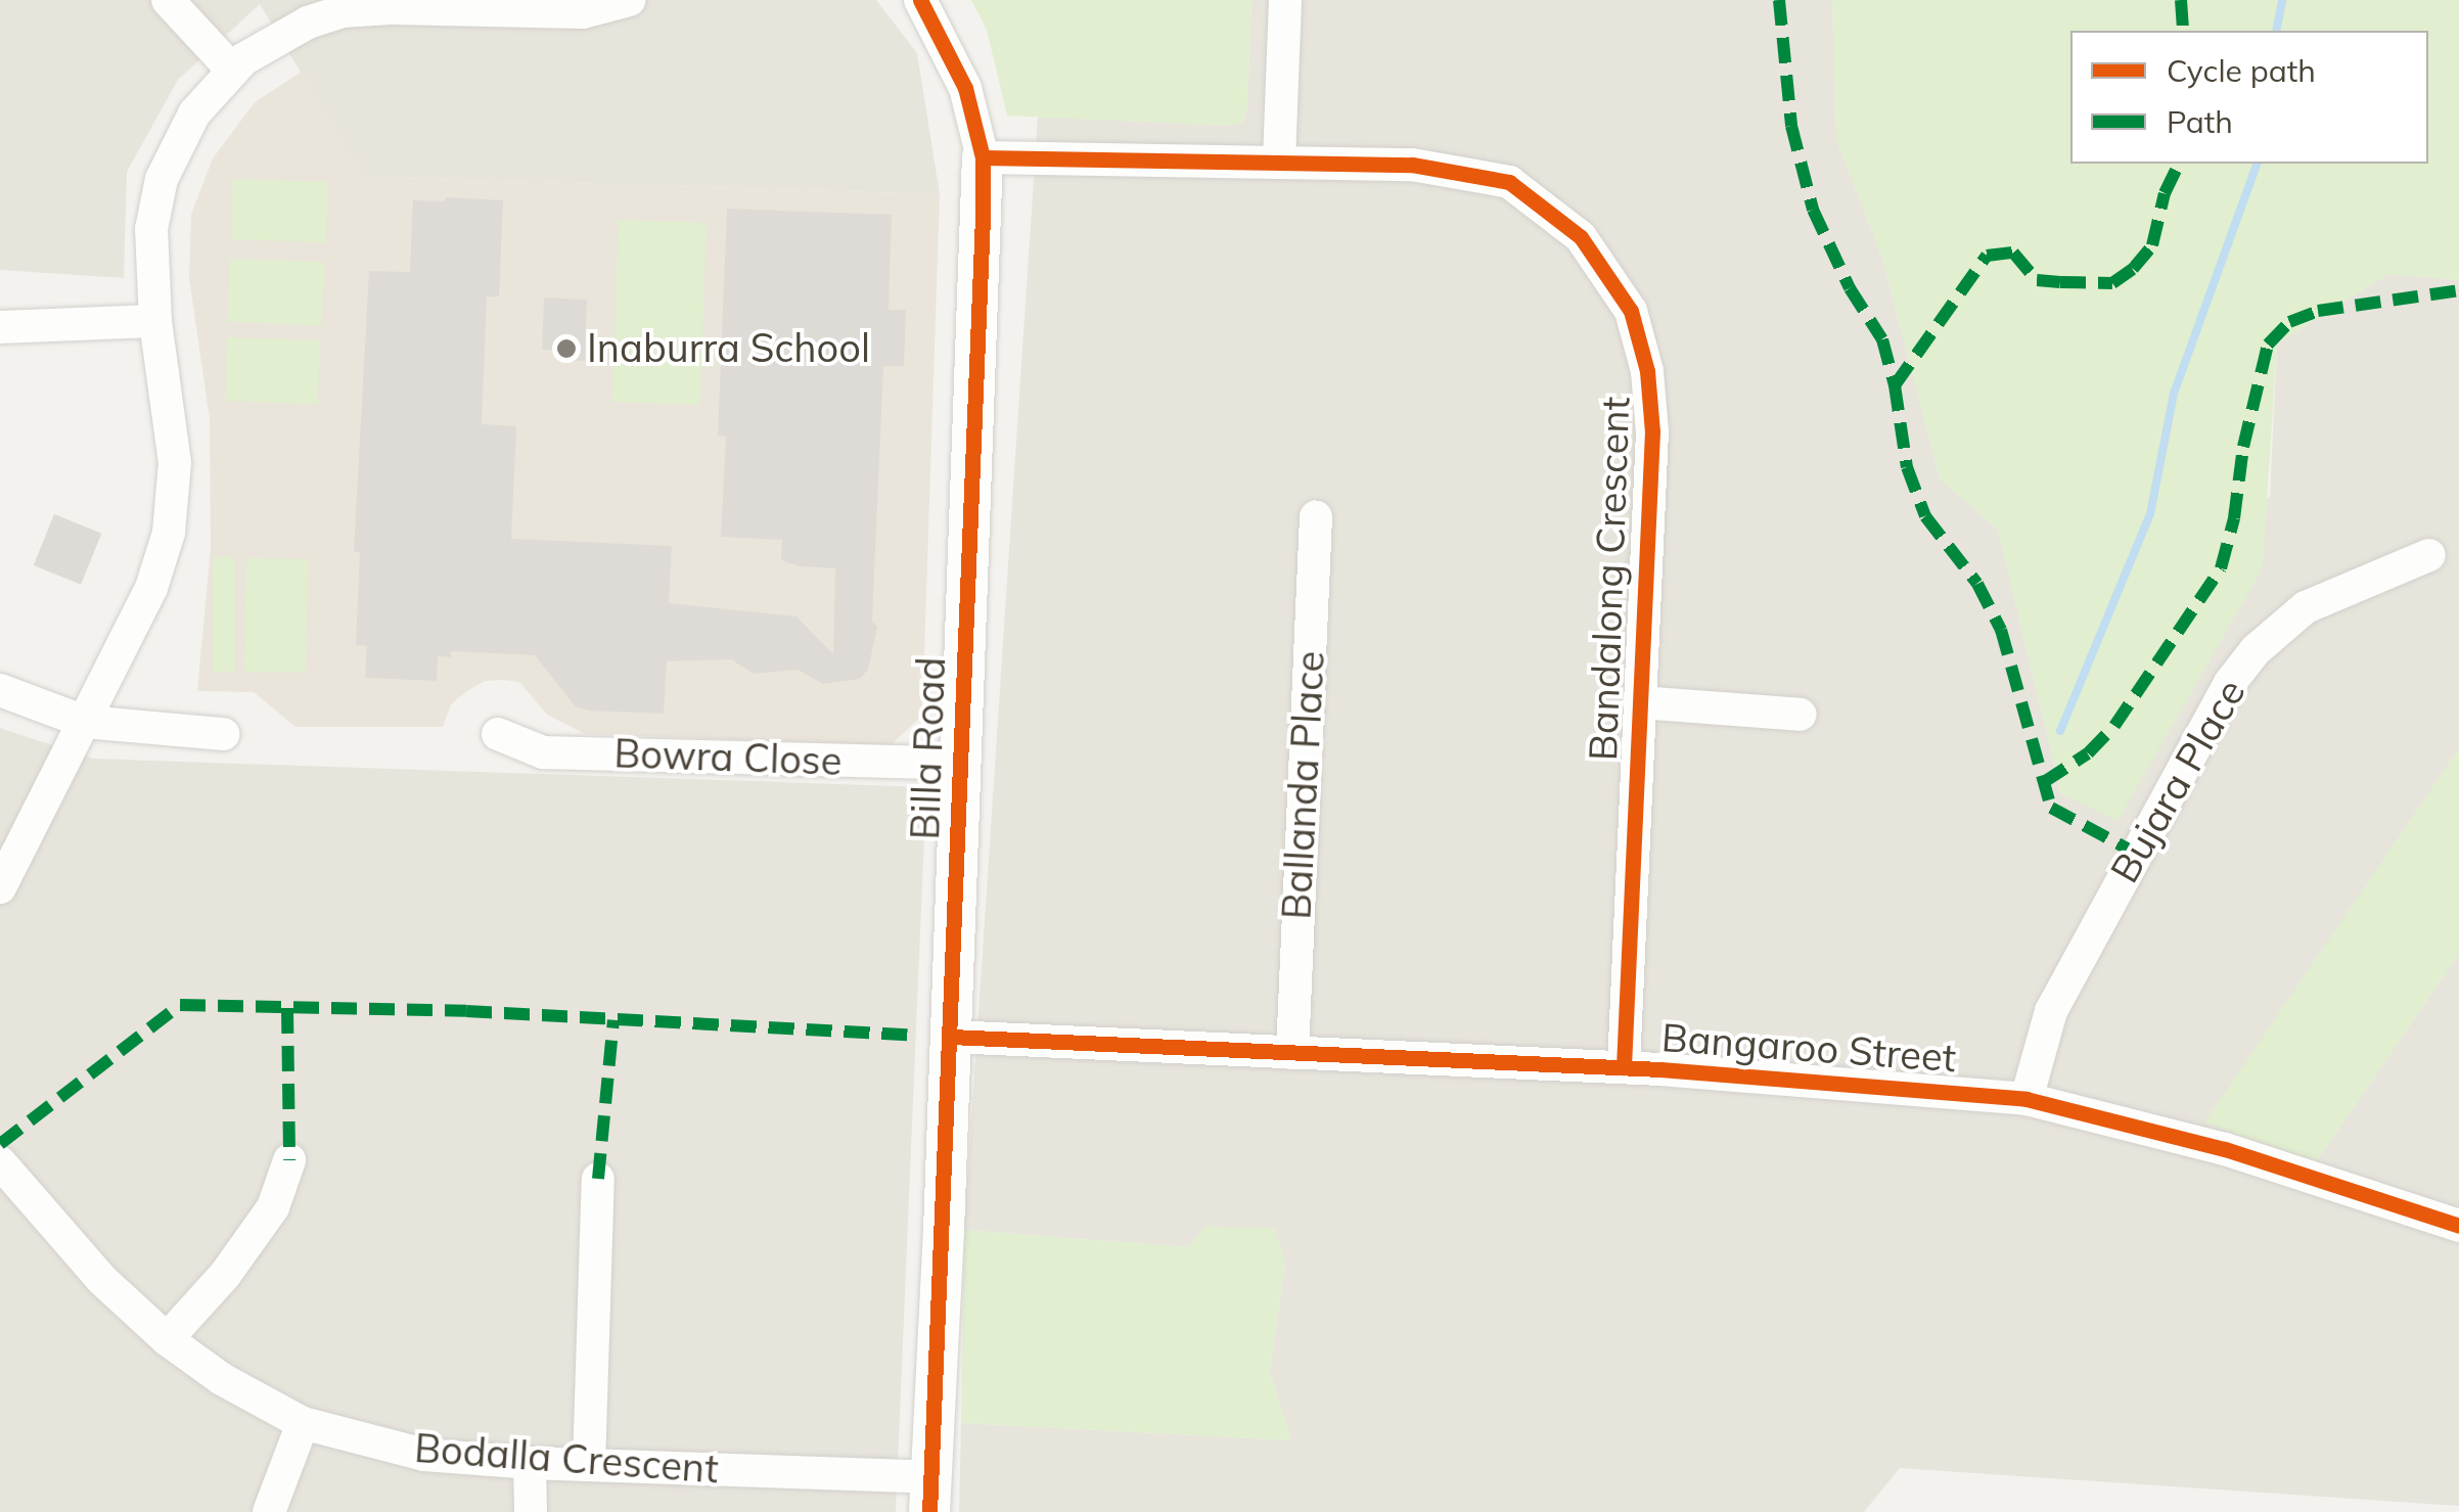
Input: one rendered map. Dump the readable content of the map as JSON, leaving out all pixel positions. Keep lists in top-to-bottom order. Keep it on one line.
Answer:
{"streets":{"street":["Bandalong Crescent","Billa Road","Bowra Close","Bujara Place","Ballanda Place","Bangaroo Street","Bodalla Crescent"]},"crossings":[["Bandalong Crescent","Billa Road"],["Bandalong Crescent","Bangaroo Street"],["Billa Road","Bowra Close"],["Billa Road","Bangaroo Street"],["Billa Road","Bodalla Crescent"],["Bujara Place","Bangaroo Street"],["Ballanda Place","Bangaroo Street"]],"places":["Inaburra School"],"legend":["Cycle path","Path"]}
